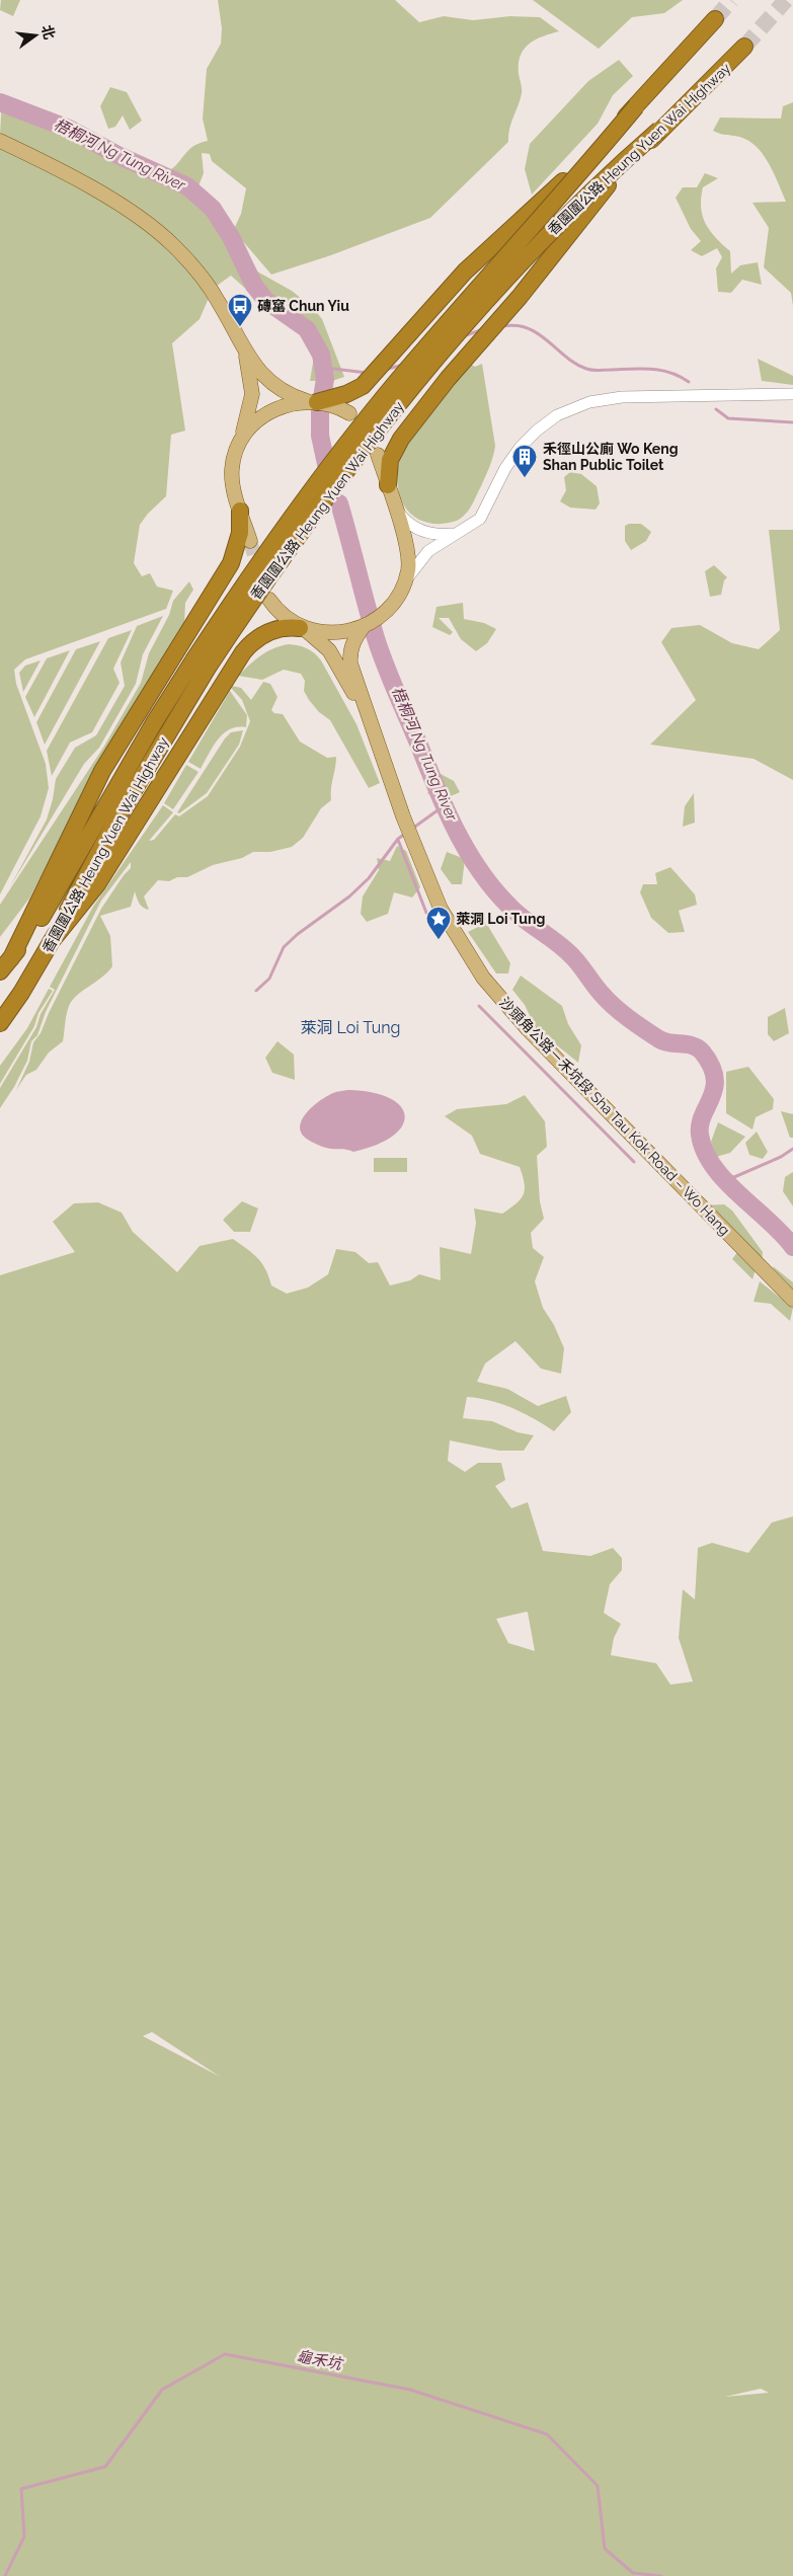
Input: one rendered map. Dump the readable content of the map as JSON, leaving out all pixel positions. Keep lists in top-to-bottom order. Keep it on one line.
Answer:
{"streets":{"highway":["香園圍公路 Heung Yuen Wai Highway"],"main road":["沙頭角公路－禾坑段 Sha Tau Kok Road – Wo Hang"]},"districts":["萊洞 Loi Tung"],"water":["梧桐河 Ng Tung River","龜禾坑"],"places":{"bus stop":["磚窰 Chun Yiu"],"building":["禾徑山公廁 Wo Keng Shan Public Toilet"],"place":["萊洞 Loi Tung"]},"north":"right"}
